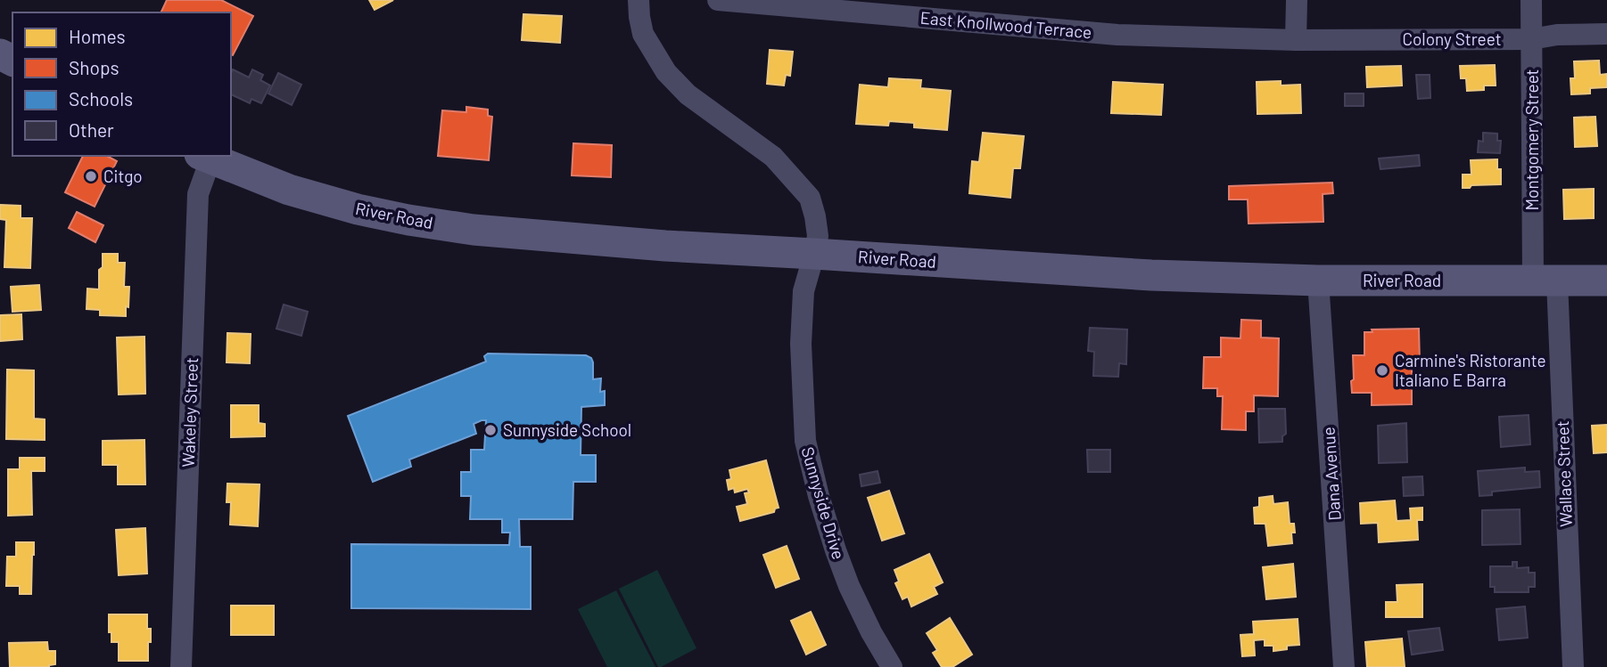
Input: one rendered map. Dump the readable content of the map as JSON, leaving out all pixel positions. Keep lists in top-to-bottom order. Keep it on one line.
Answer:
{"streets":{"main road":["River Road"],"street":["East Knollwood Terrace","Colony Street","Montgomery Street","Wakeley Street","Dana Avenue","Wallace Street","Sunnyside Drive"]},"crossings":[["East Knollwood Terrace","Colony Street"],["Colony Street","Montgomery Street"],["Montgomery Street","River Road"],["Montgomery Street","Wallace Street"],["River Road","Wakeley Street"],["River Road","Dana Avenue"],["River Road","Wallace Street"],["River Road","Sunnyside Drive"]],"places":["Citgo","Carmine's Ristorante Italiano E Barra","Sunnyside School"],"legend":["Homes","Shops","Schools","Other"]}
